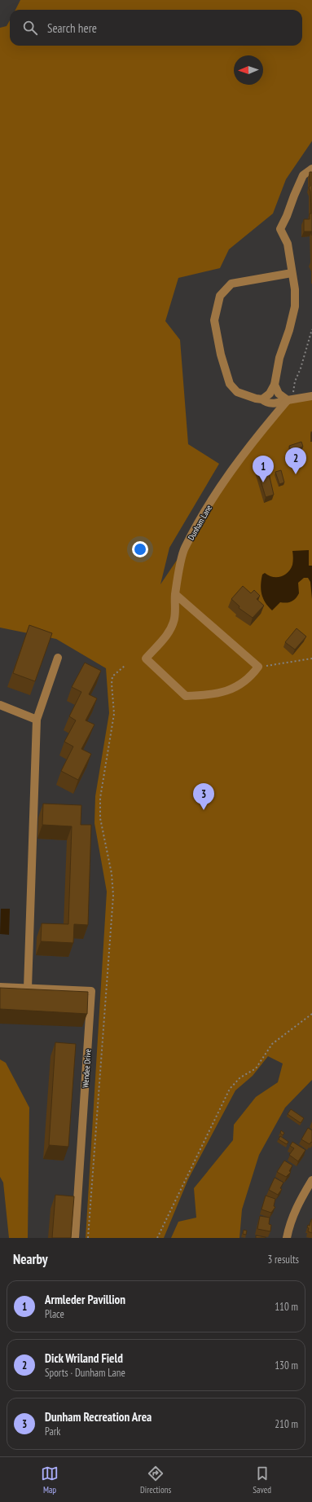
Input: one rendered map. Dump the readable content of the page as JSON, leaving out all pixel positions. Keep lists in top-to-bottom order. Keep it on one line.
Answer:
{"streets":{"street":["Dunham Lane","Wendee Drive"]},"north":"left","page":{"search":"Search here","pins":["2","1","3"],"heading":["Nearby","3 results"],"list":[{"mark":"1","name":"Armleder Pavillion","note":"Place","value":"110 m"},{"mark":"2","name":"Dick Wriland Field","note":"Sports · Dunham Lane","value":"130 m"},{"mark":"3","name":"Dunham Recreation Area","note":"Park","value":"210 m"}],"nav":["Map","Directions","Saved"]}}
